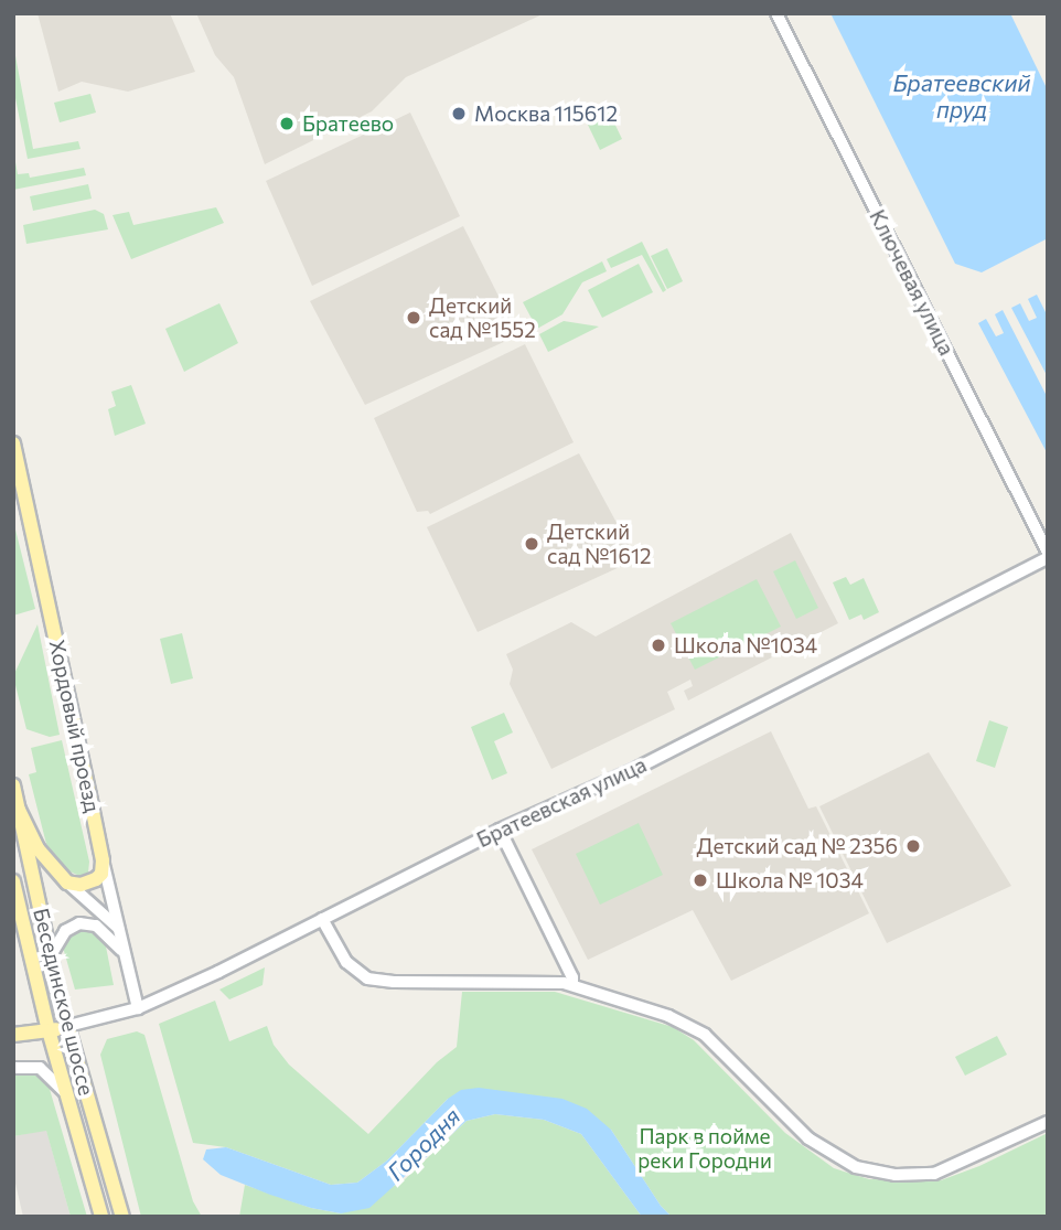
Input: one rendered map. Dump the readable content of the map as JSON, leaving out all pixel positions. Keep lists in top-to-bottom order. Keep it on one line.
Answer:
{"streets":{"main road":["Хордовый проезд","Бесединское шоссе"],"street":["Ключевая улица","Братеевская улица"]},"crossings":[["Хордовый проезд","Братеевская улица"],["Братеевская улица","Бесединское шоссе"]],"water":["Братеевский пруд","Городня"],"parks":["Парк в пойме реки Городни"],"places":["Москва 115612","Братеево","Детский сад №1552","Детский сад №1612","Школа №1034","Детский сад № 2356","Школа № 1034"]}
